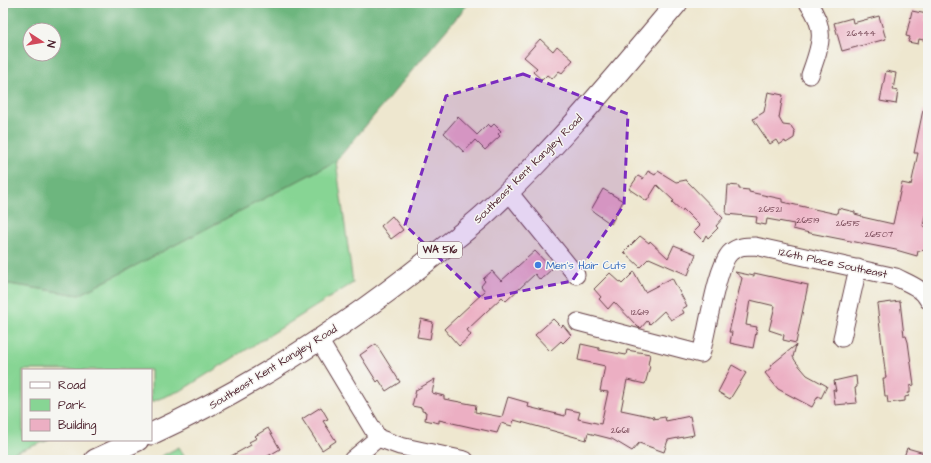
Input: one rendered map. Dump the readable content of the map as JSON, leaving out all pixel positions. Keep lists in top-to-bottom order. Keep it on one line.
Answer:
{"streets":{"main road":["Southeast Kent Kangley Road","WA 516"],"street":["126th Place Southeast"]},"places":["Men's Hair Cuts"],"house_numbers":["26444","26521","26519","26515","26507","12619","26611"],"legend":["Road","Park","Building"],"north":"right"}
